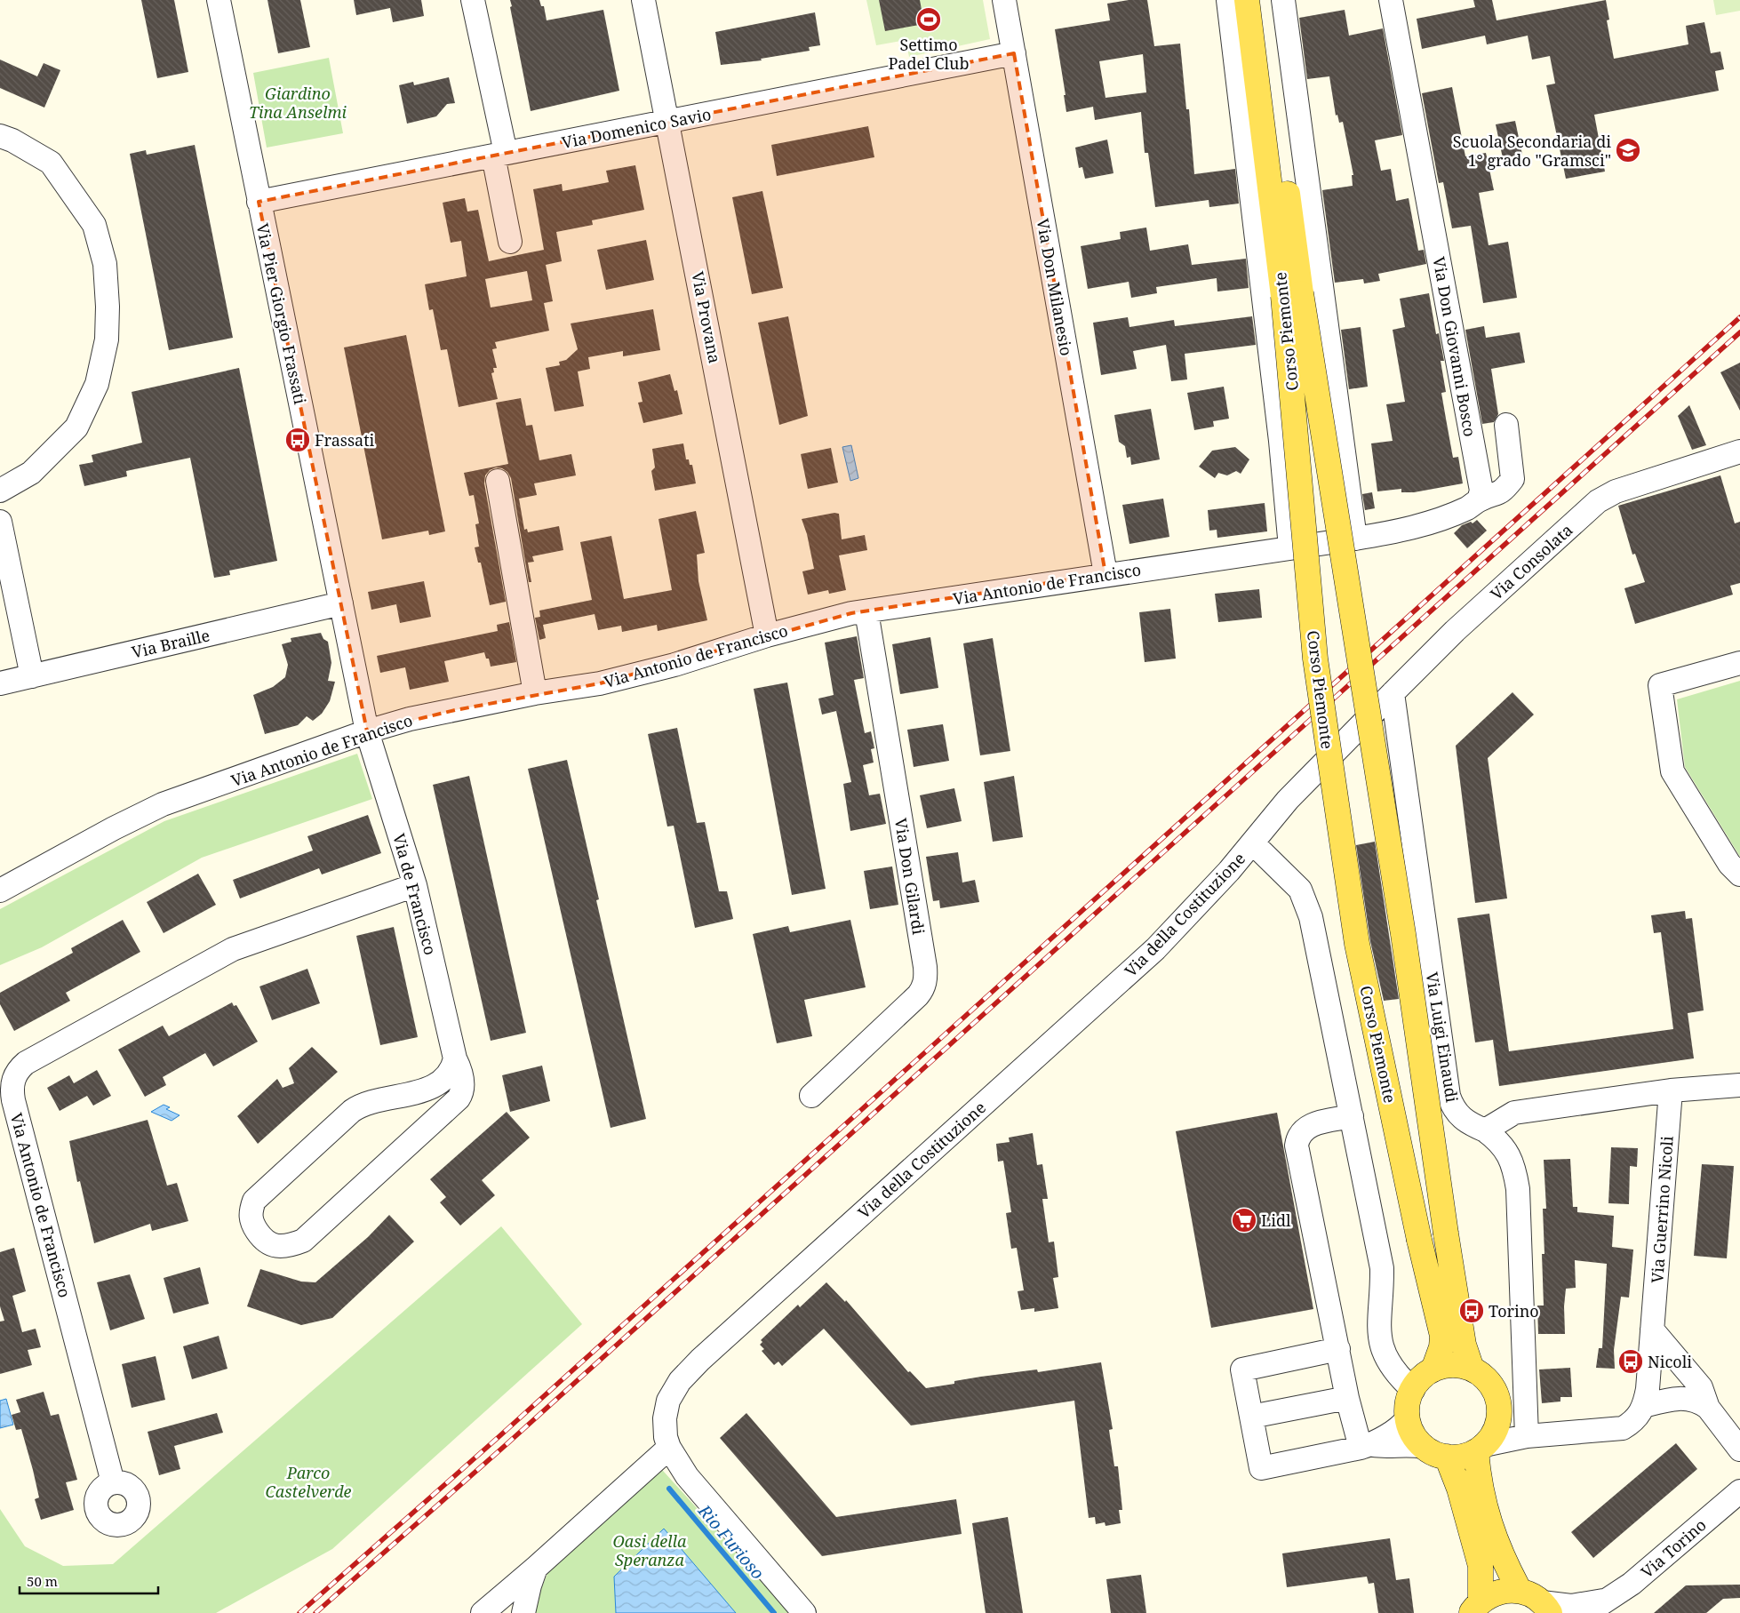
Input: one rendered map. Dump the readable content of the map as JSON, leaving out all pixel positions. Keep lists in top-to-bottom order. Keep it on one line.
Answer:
{"streets":{"main road":["Corso Piemonte"],"street":["Via Domenico Savio","Via Don Milanesio","Via Pier Giorgio Frassati","Via Provana","Via Don Giovanni Bosco","Via Consolata","Via Antonio de Francisco","Via Braille","Via Don Gilardi","Via de Francisco","Via della Costituzione","Via Luigi Einaudi","Via Guerrino Nicoli","Via Torino"]},"crossings":[["Via Domenico Savio","Via Don Milanesio"],["Via Domenico Savio","Via Pier Giorgio Frassati"],["Via Domenico Savio","Via Provana"],["Via Don Milanesio","Via Antonio de Francisco"],["Via Pier Giorgio Frassati","Via Antonio de Francisco"],["Via Pier Giorgio Frassati","Via Braille"],["Via Pier Giorgio Frassati","Via de Francisco"],["Via Provana","Via Antonio de Francisco"],["Corso Piemonte","Via Antonio de Francisco"],["Via Consolata","Via della Costituzione"],["Via Consolata","Via Luigi Einaudi"],["Via Antonio de Francisco","Via Don Gilardi"],["Via Antonio de Francisco","Via de Francisco"]],"water":["Rio Furioso"],"parks":["Giardino Tina Anselmi","Parco Castelverde","Oasi della Speranza"],"places":{"sports":["Settimo Padel Club"],"school or university":["Scuola Secondaria di 1° grado \"Gramsci\""],"bus stop":["Frassati","Torino","Nicoli"],"supermarket":["Lidl"]},"scale_bar":"50 m"}
